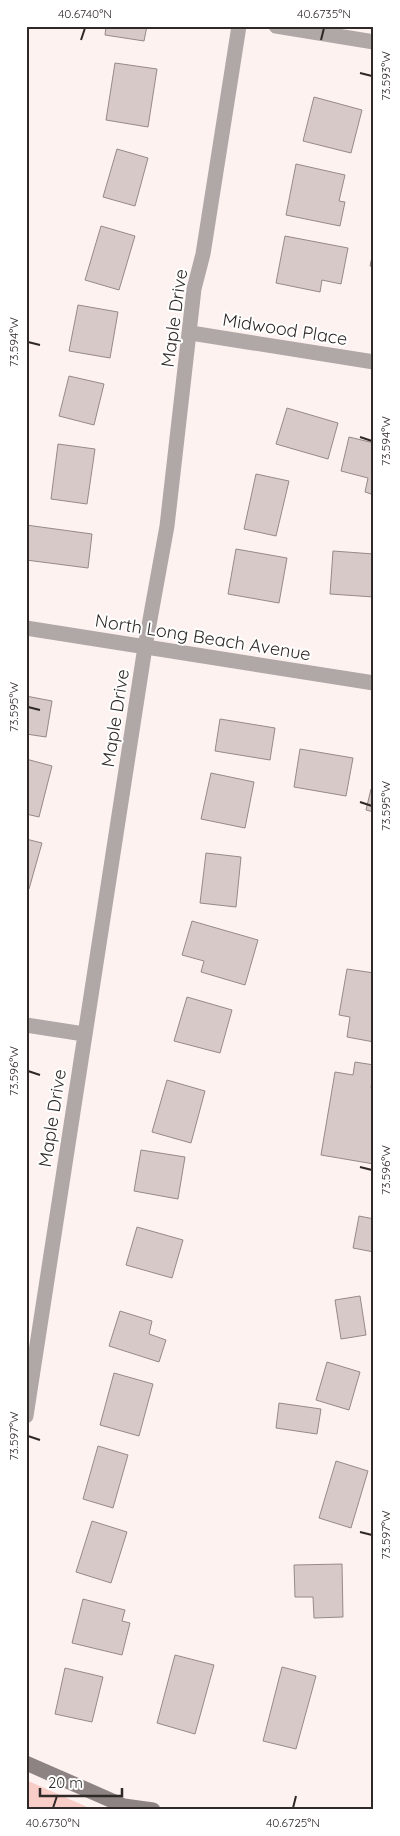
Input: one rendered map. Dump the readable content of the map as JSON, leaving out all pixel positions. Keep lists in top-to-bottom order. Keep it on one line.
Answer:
{"streets":{"street":["Maple Drive","Midwood Place","North Long Beach Avenue"]},"crossings":[["Maple Drive","Midwood Place"],["Maple Drive","North Long Beach Avenue"]],"scale_bar":"20 m","coordinates":["40.6740°N","40.6735°N","73.593°W","73.594°W","73.595°W","73.596°W","73.597°W","40.6730°N","40.6725°N"]}
